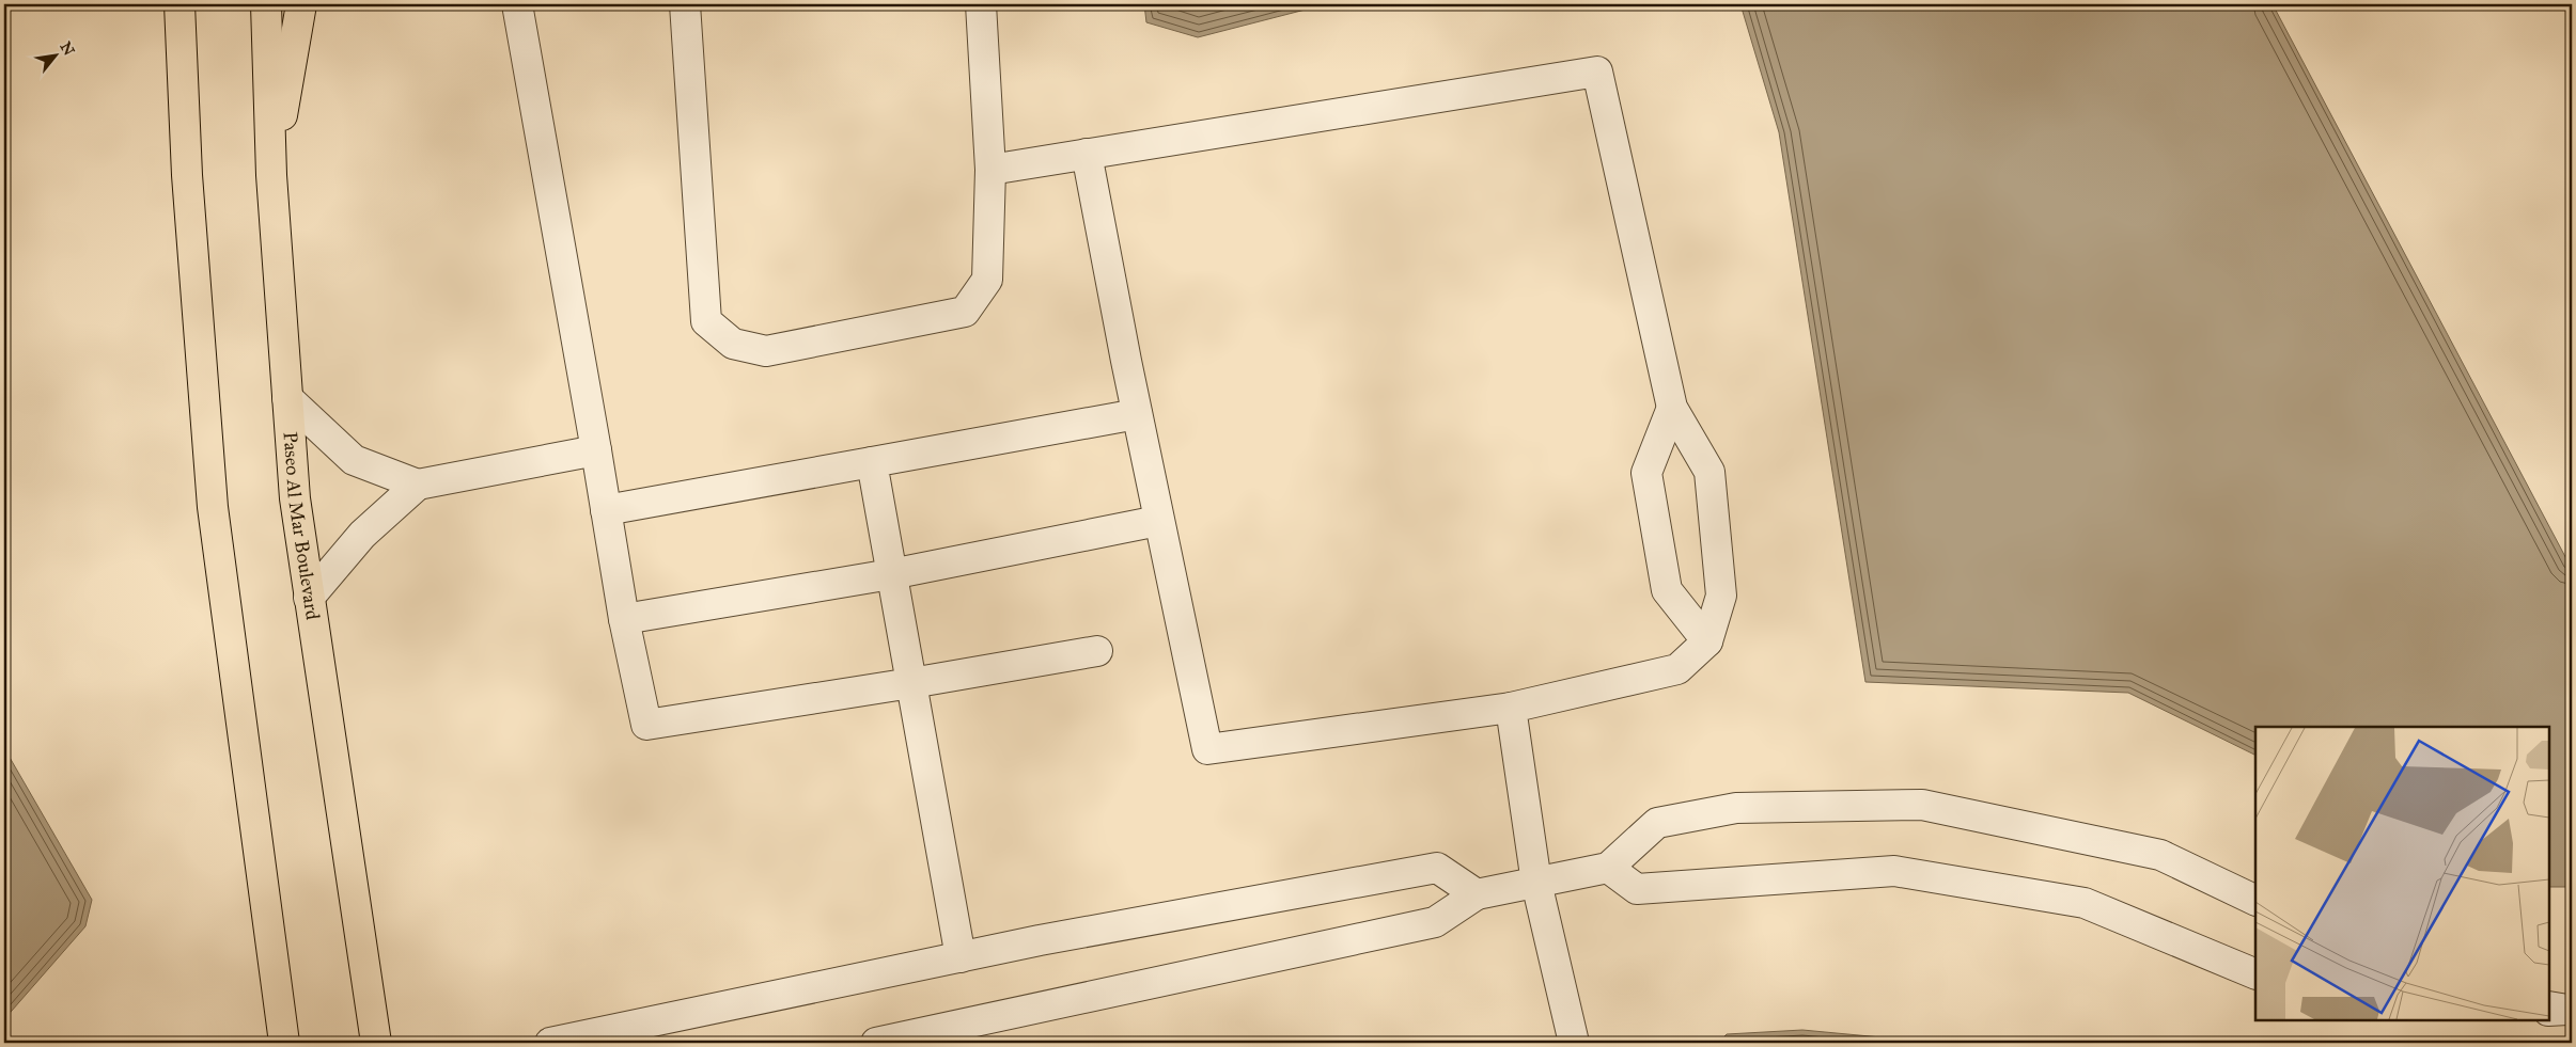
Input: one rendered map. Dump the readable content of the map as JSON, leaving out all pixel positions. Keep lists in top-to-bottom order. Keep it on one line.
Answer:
{"streets":{"main road":["Paseo Al Mar Boulevard"]},"north":"top right"}
